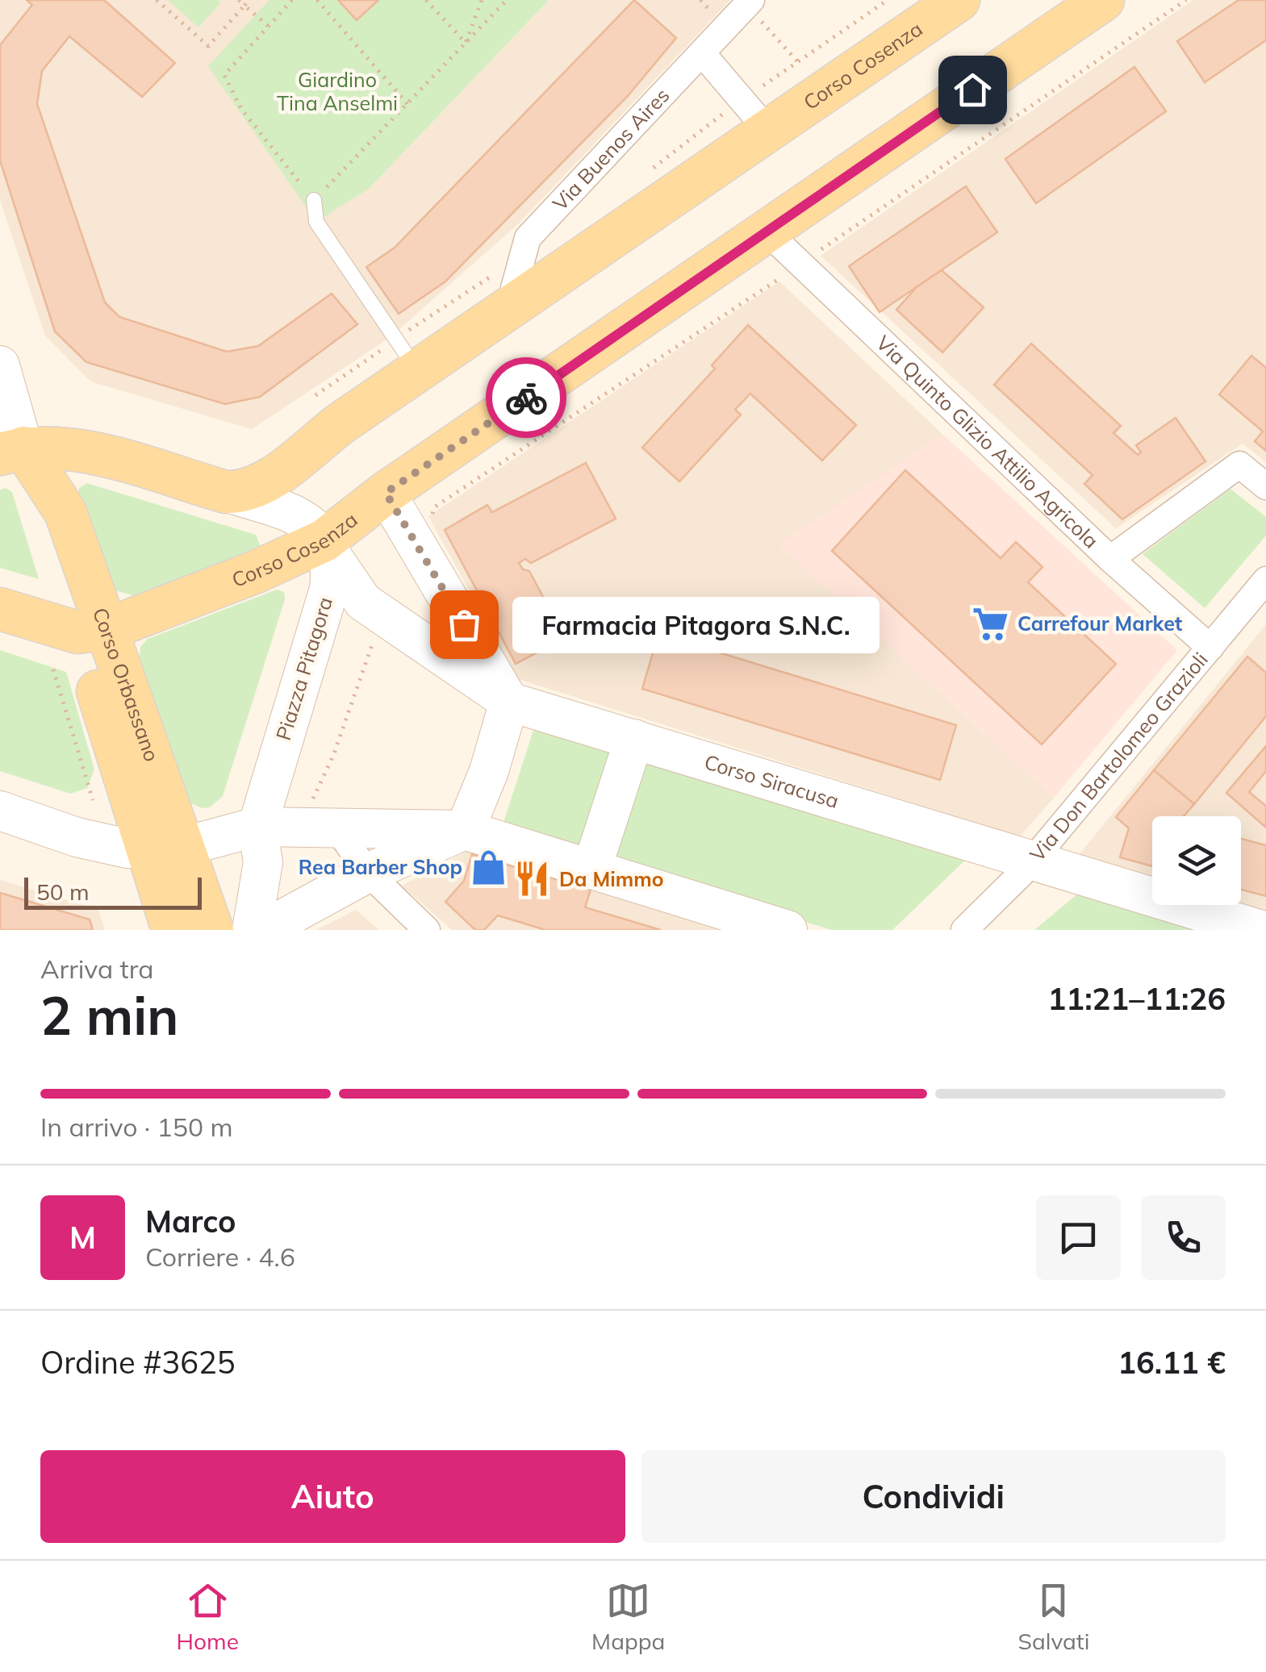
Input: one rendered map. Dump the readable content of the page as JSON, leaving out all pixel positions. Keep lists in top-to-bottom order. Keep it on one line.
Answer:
{"streets":{"main road":["Corso Cosenza","Corso Orbassano"],"street":["Via Buenos Aires","Via Quinto Glizio Attilio Agricola","Piazza Pitagora","Via Don Bartolomeo Grazioli","Corso Siracusa"]},"crossings":[["Corso Cosenza","Via Buenos Aires"],["Corso Cosenza","Via Quinto Glizio Attilio Agricola"],["Corso Cosenza","Piazza Pitagora"],["Corso Cosenza","Corso Orbassano"],["Corso Cosenza","Corso Siracusa"],["Via Quinto Glizio Attilio Agricola","Via Don Bartolomeo Grazioli"],["Piazza Pitagora","Corso Siracusa"],["Via Don Bartolomeo Grazioli","Corso Siracusa"]],"parks":["Giardino Tina Anselmi"],"places":{"supermarket":["Carrefour Market"],"other":["Farmacia Pitagora S.N.C."],"shop":["Rea Barber Shop"],"restaurant":["Da Mimmo"]},"scale_bar":"50 m","page":{"bubble":"Farmacia Pitagora S.N.C.","scale":"50 m","heading":["2 min","Arriva tra","11:21–11:26"],"panel":["Marco","Corriere · 4.6","Ordine #3625","16.11 €"],"bar":"In arrivo · 150 m","round":"M","buttons":["Aiuto","Condividi"],"tabs":["Home","Mappa","Salvati"]}}
